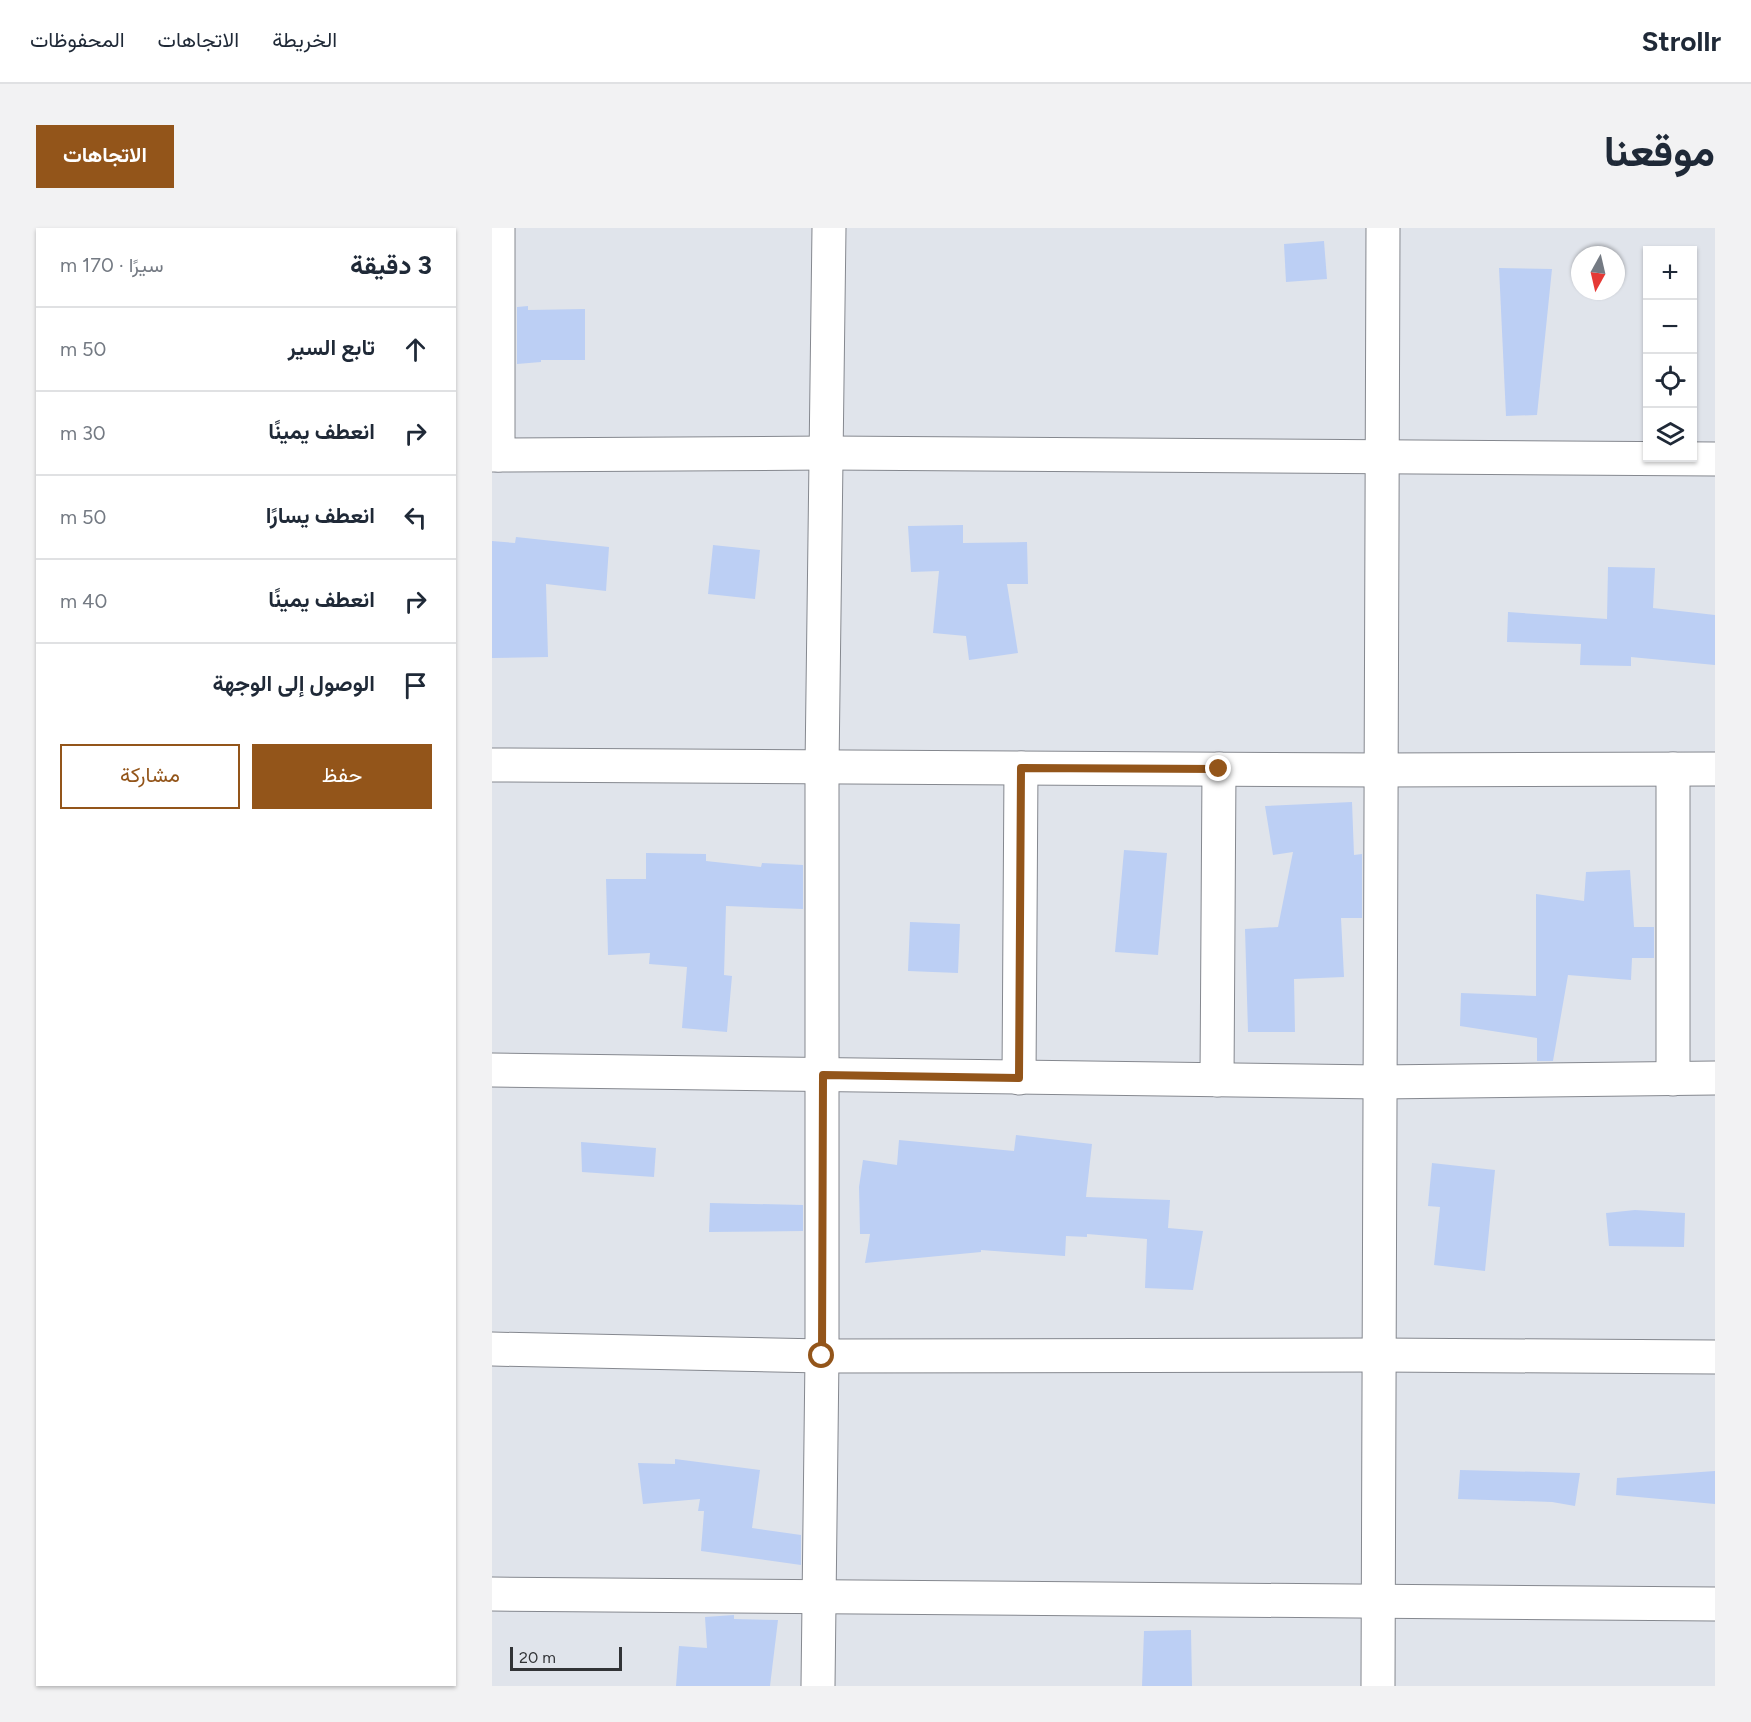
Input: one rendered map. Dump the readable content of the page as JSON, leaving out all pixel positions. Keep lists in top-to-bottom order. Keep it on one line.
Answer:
{"scale_bar":"20 m","north":"bottom","page":{"header":"Strollr","nav":["الخريطة","الاتجاهات","المحفوظات"],"title":"موقعنا","buttons":["الاتجاهات",["حفظ","مشاركة"]],"heading":["3 دقيقة","سيرًا · 170 m"],"map_buttons":["+","−"],"list":[["تابع السير","50 m"],["انعطف يمينًا","30 m"],["انعطف يسارًا","50 m"],["انعطف يمينًا","40 m"],"الوصول إلى الوجهة"],"scale":"20 m"}}
